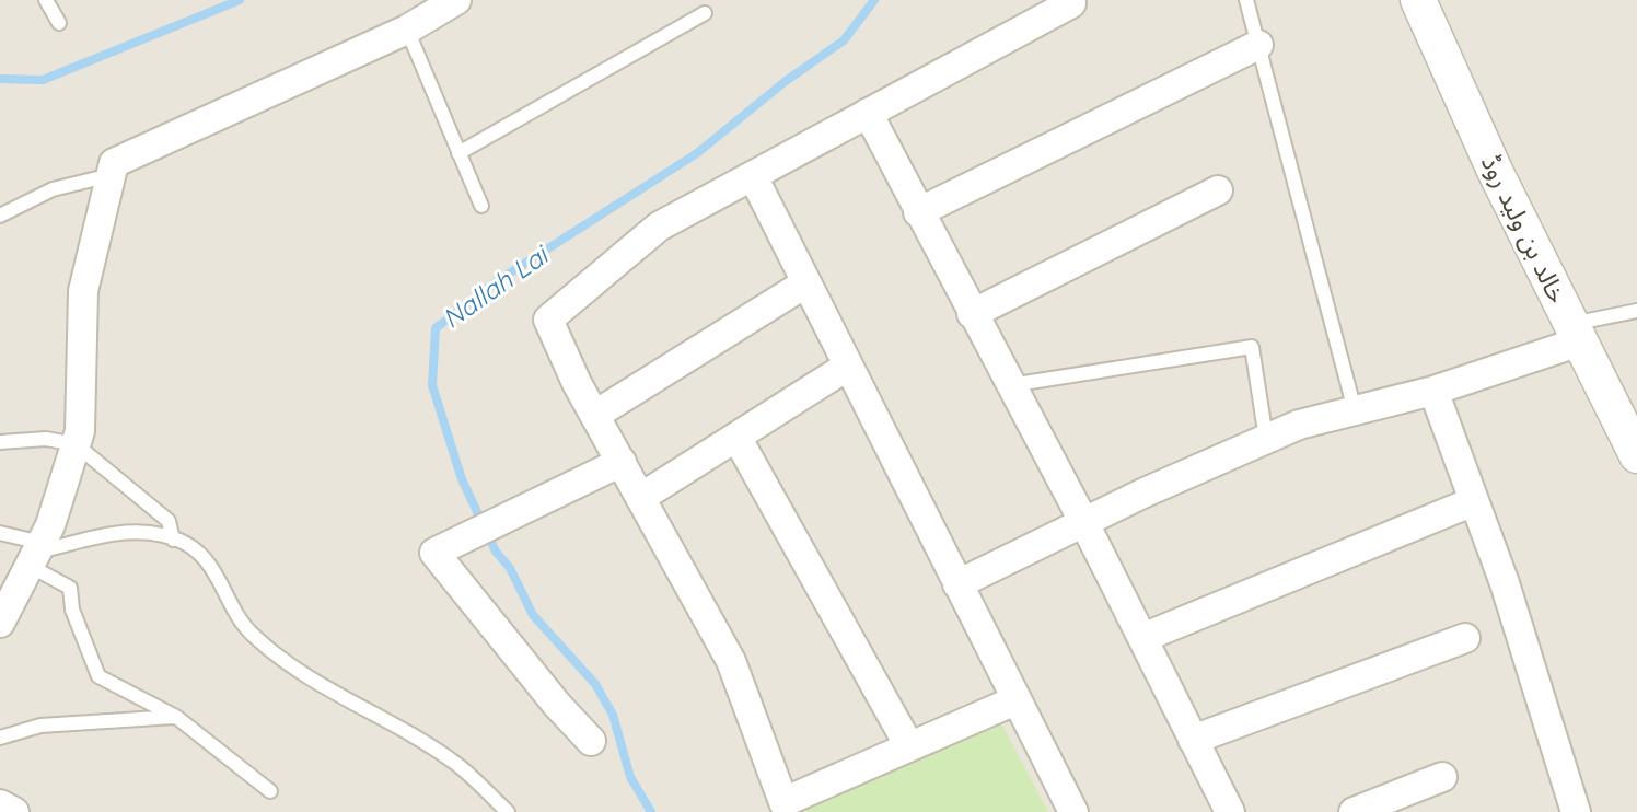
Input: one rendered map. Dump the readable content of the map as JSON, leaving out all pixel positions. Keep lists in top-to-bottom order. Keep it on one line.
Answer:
{"streets":{"street":["خالد بن ولید روڈ"]},"water":["Nallah Lai"]}
